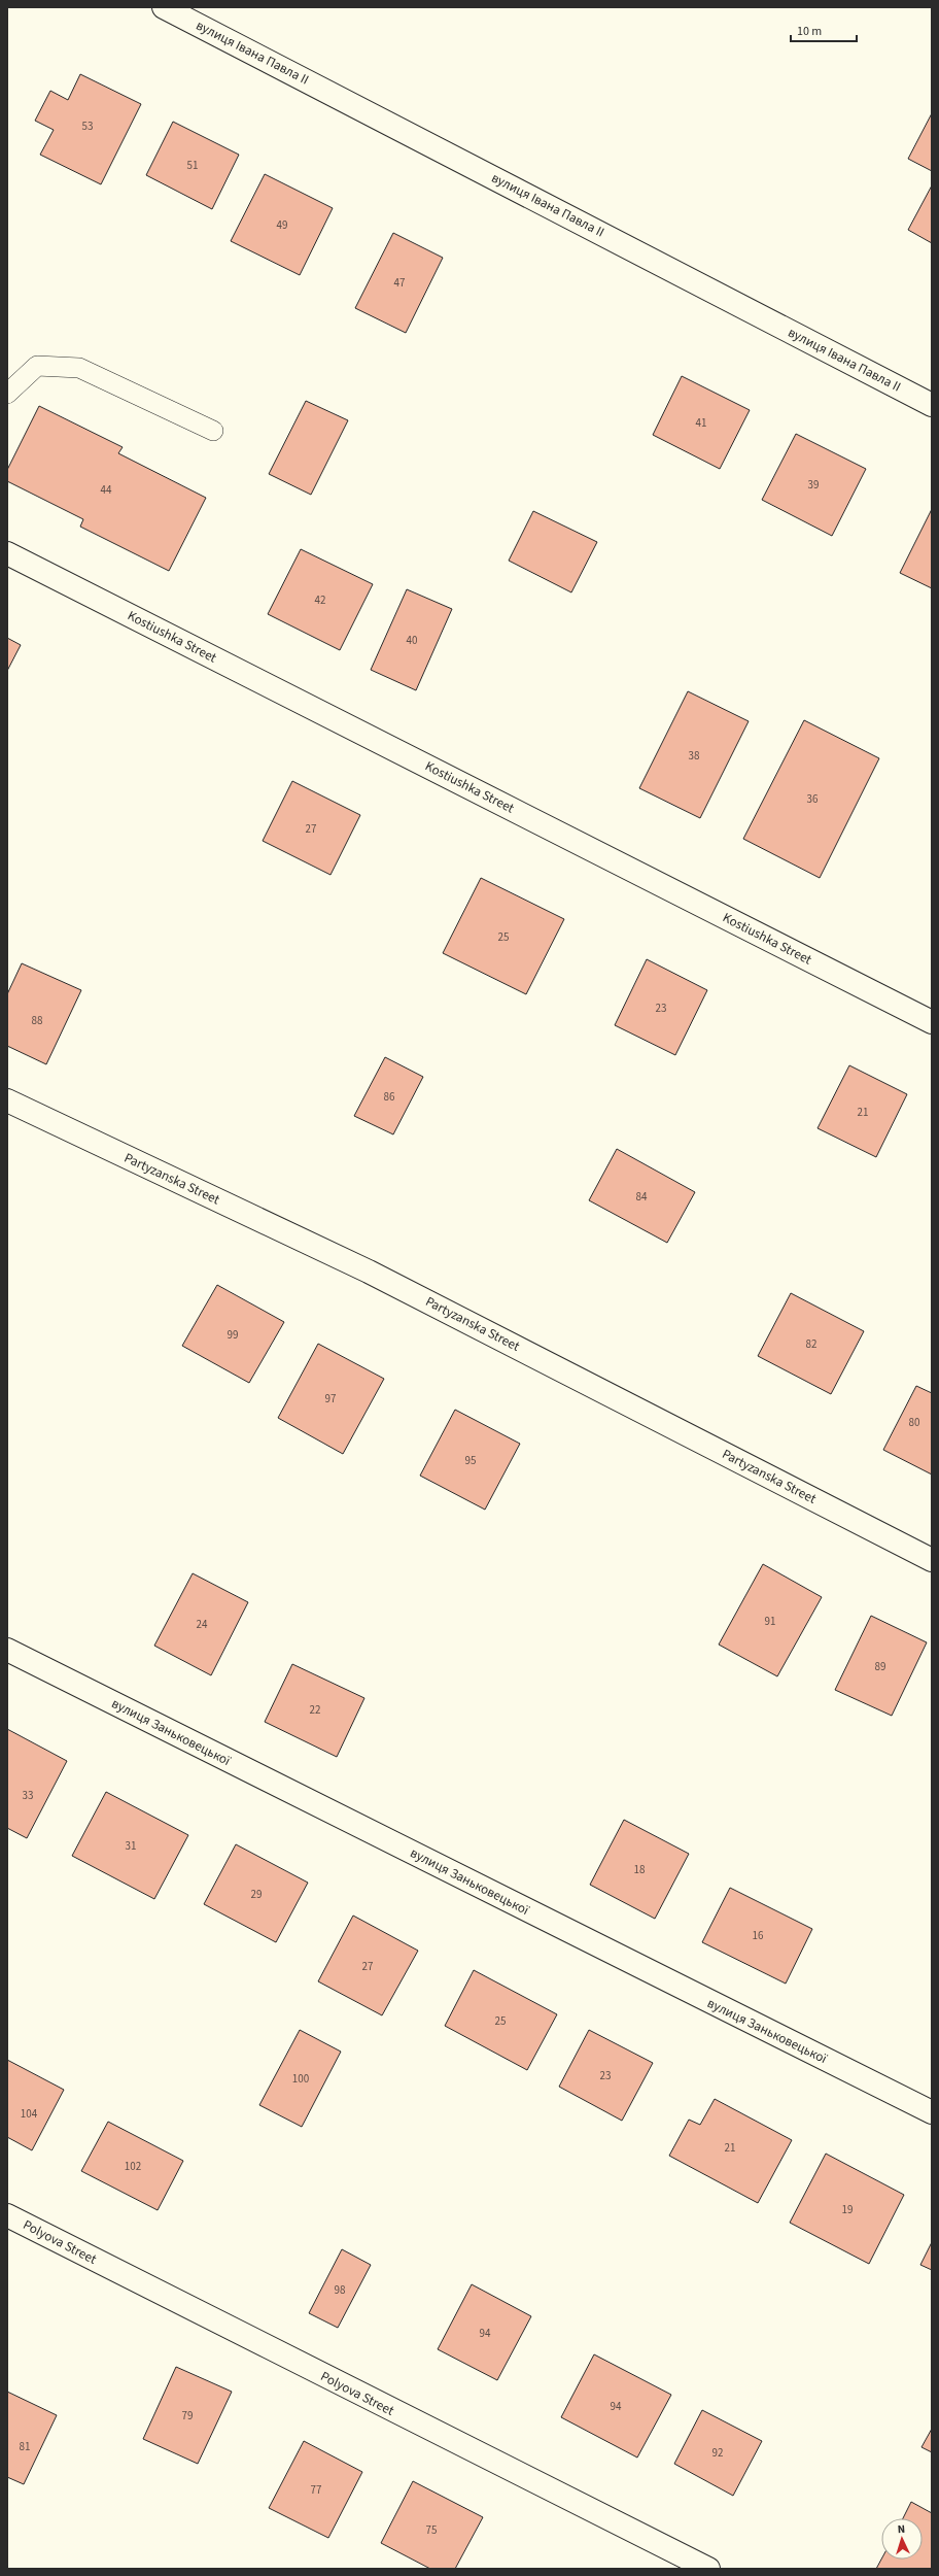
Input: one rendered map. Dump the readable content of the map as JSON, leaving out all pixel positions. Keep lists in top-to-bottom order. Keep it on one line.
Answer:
{"streets":{"street":["вулиця Івана Павла II","Kostiushka Street","Partyzanska Street","вулиця Заньковецької","Polyova Street"]},"house_numbers":["53","51","49","47","41","39","44","42","40","38","36","27","25","23","88","86","21","84","99","82","97","80","95","91","24","89","22","33","31","18","29","16","27","25","23","100","104","21","102","19","98","94","94","79","81","92","77","75"],"scale_bar":"10 m","north":"top"}
